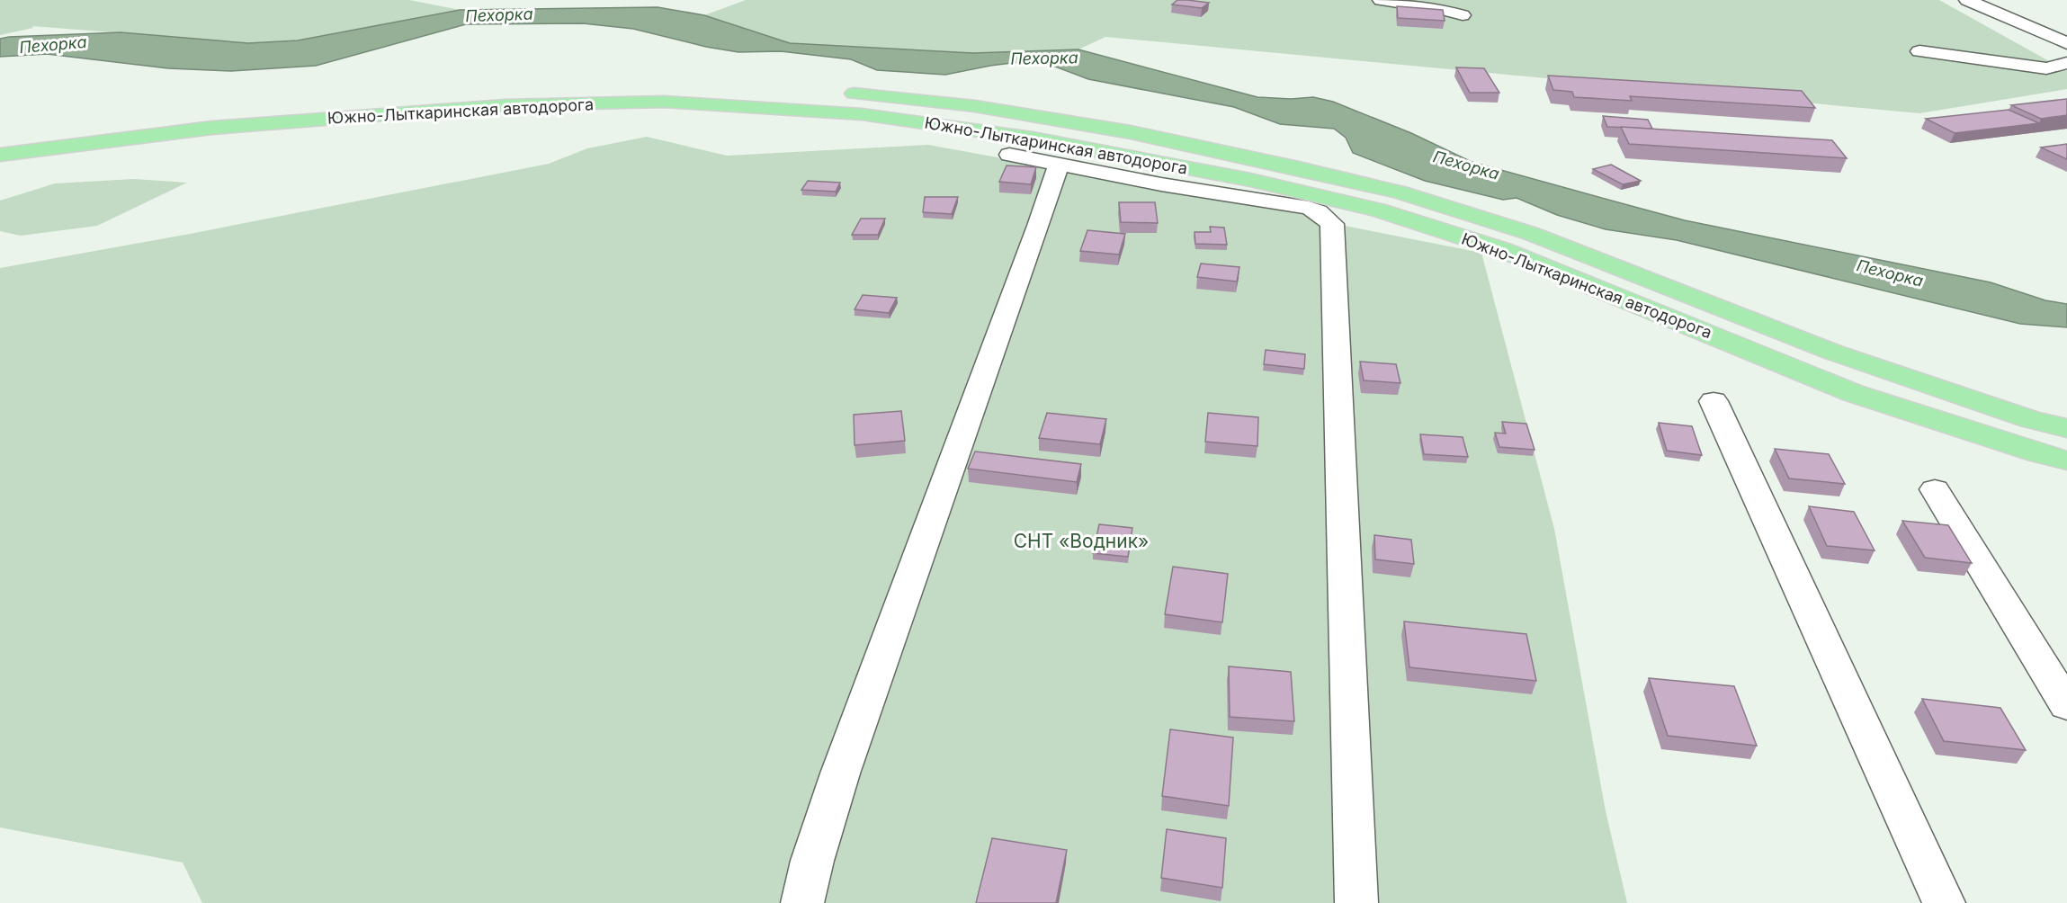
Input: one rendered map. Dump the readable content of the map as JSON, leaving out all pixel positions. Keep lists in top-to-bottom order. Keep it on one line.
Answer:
{"streets":{"main road":["Южно-Лыткаринская автодорога"]},"water":["Пехорка"],"parks":["СНТ «Водник»"]}
